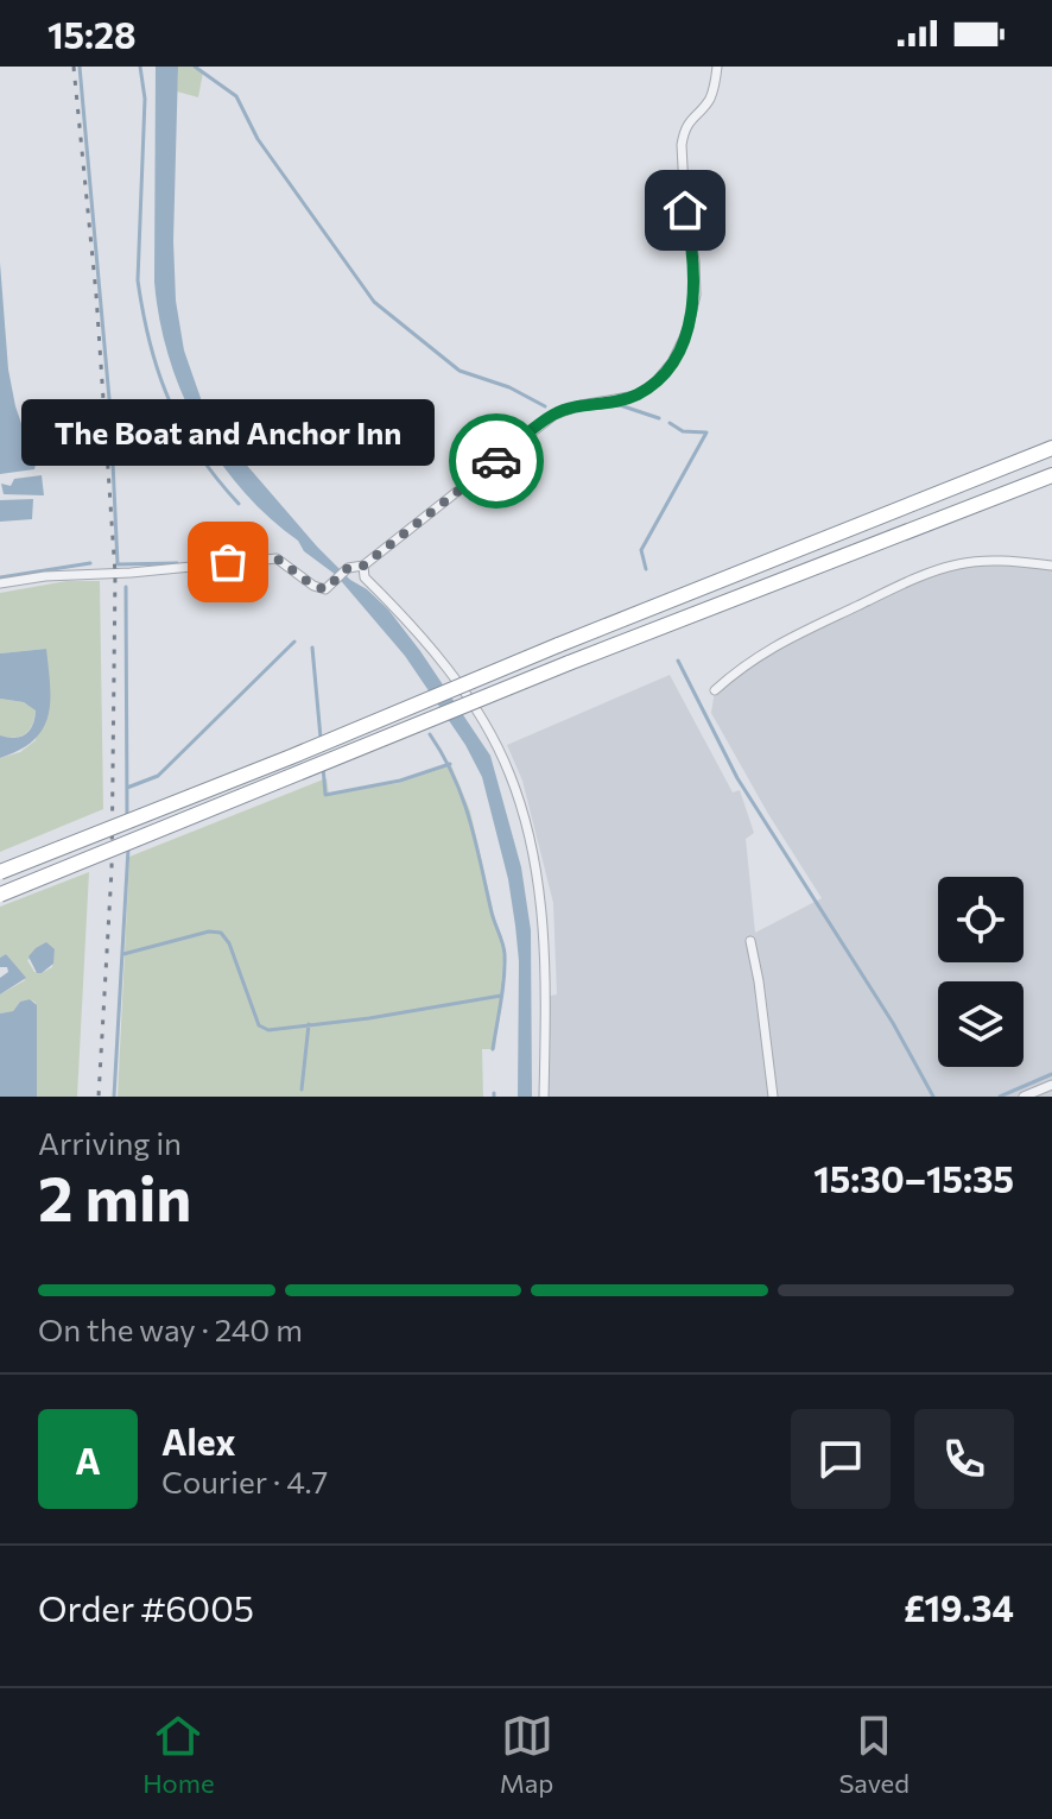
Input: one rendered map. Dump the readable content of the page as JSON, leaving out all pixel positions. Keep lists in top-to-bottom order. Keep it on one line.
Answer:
{"places":["The Boat and Anchor Inn"],"page":{"status":"15:28","bubble":"The Boat and Anchor Inn","heading":["2 min","Arriving in","15:30–15:35"],"panel":["Alex","Courier · 4.7","Order #6005","£19.34"],"bar":"On the way · 240 m","round":"A","tabs":["Home","Map","Saved"]}}
